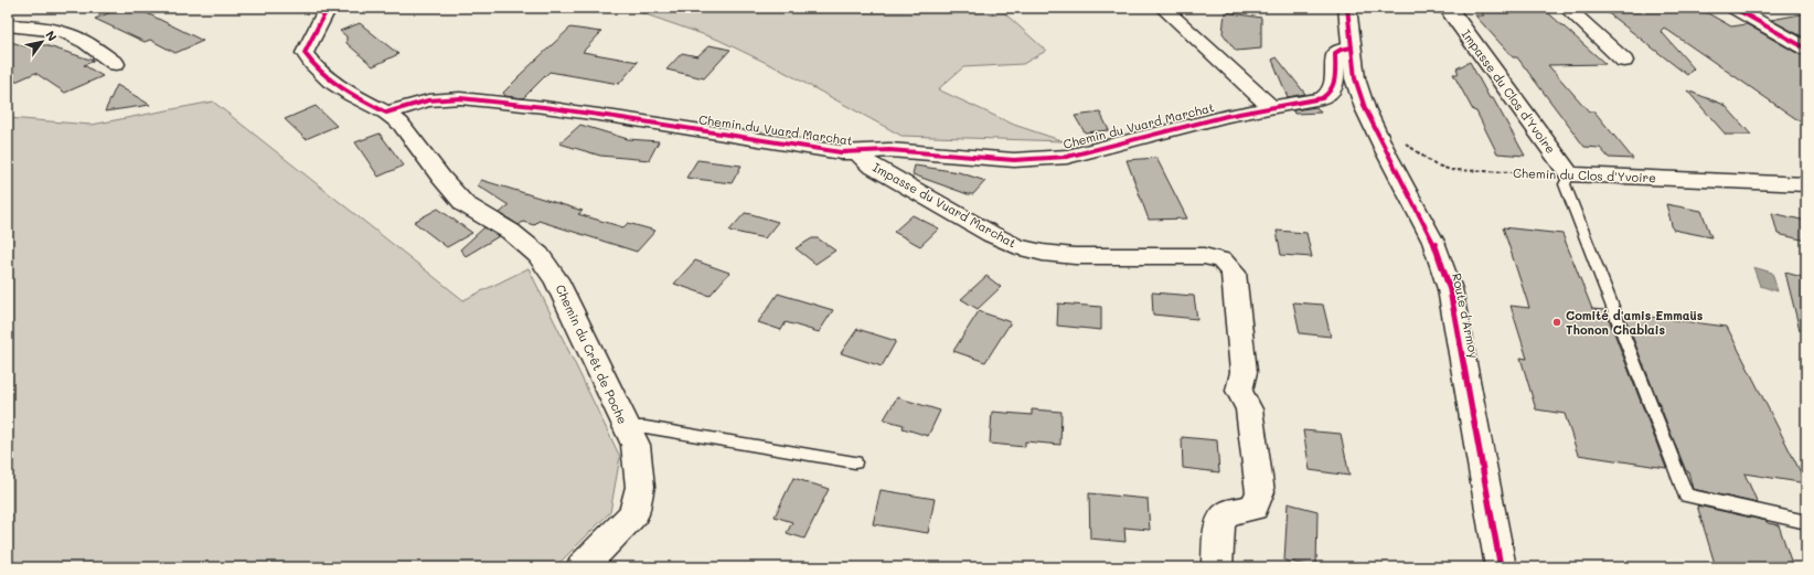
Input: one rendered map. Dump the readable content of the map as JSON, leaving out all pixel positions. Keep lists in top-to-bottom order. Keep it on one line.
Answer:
{"streets":{"street":["Impasse du Clos d'Yvoire","Chemin du Vuard Marchat","Chemin du Clos d'Yvoire","Impasse du Vuard Marchat","Route d'Armoy","Chemin du Crêt de Poche"]},"crossings":[["Impasse du Clos d'Yvoire","Chemin du Clos d'Yvoire"],["Chemin du Vuard Marchat","Impasse du Vuard Marchat"],["Chemin du Vuard Marchat","Route d'Armoy"],["Chemin du Vuard Marchat","Chemin du Crêt de Poche"]],"places":["Comité d'amis Emmaüs Thonon Chablais"],"north":"top right"}
